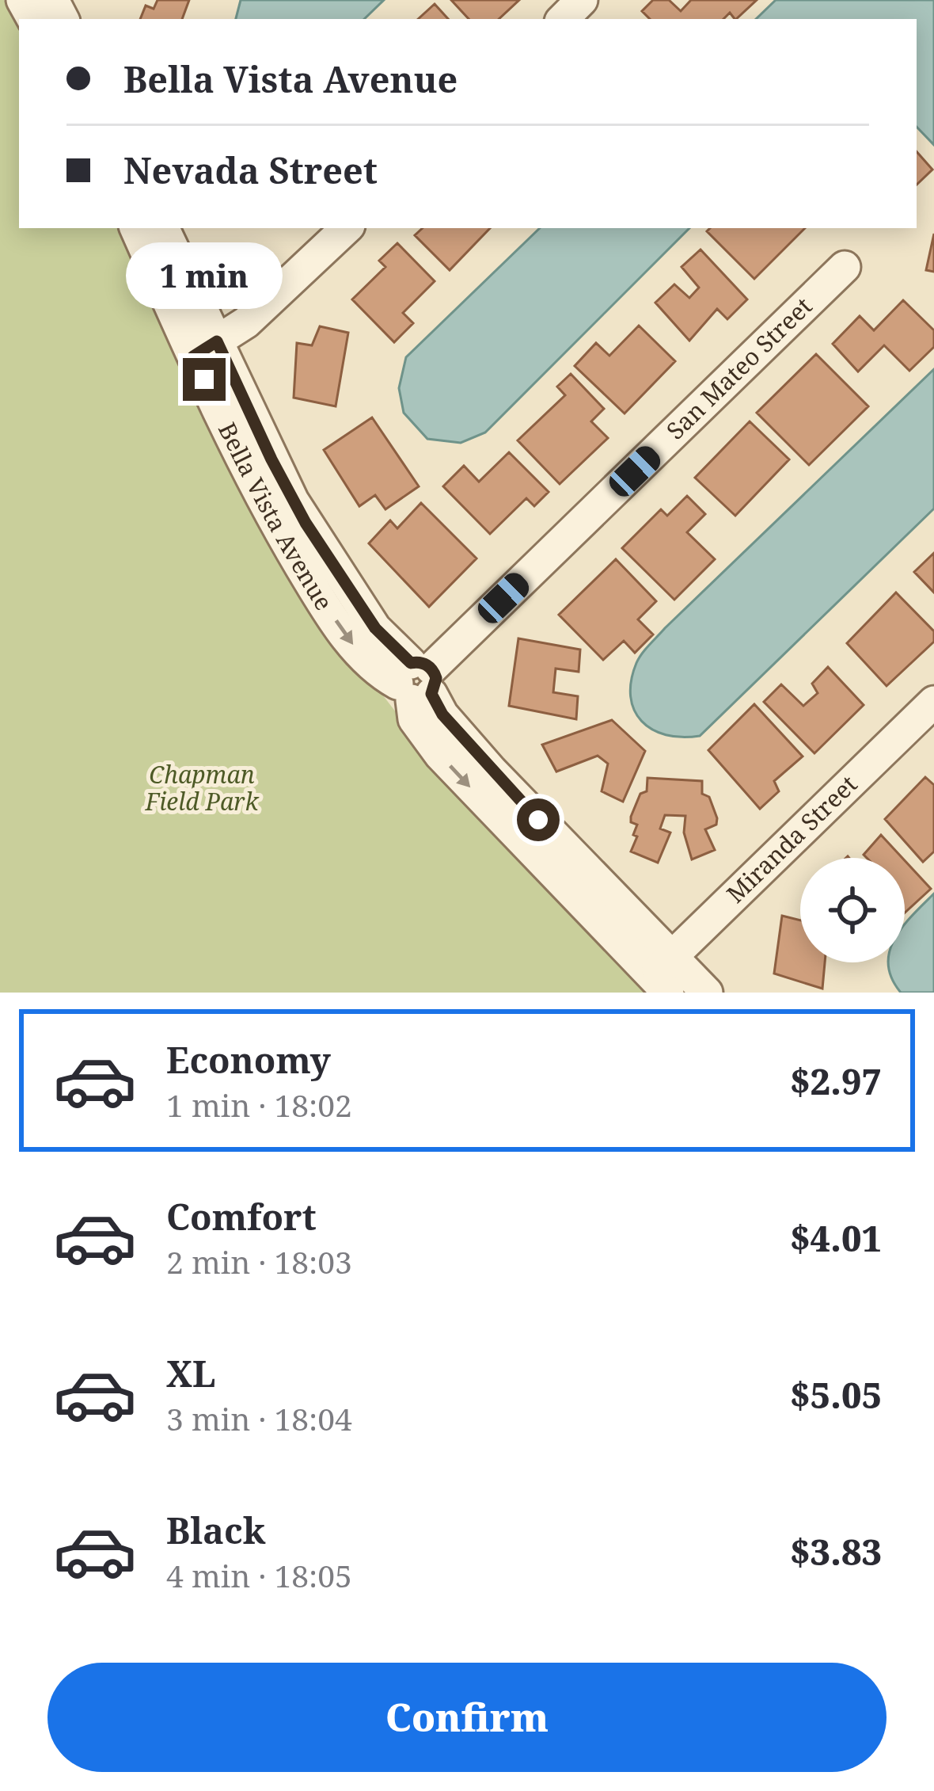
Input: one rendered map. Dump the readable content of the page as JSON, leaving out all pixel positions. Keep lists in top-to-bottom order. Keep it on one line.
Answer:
{"streets":{"street":["San Mateo Street","Bella Vista Avenue","Miranda Street"]},"crossings":[["San Mateo Street","Bella Vista Avenue"],["Bella Vista Avenue","Miranda Street"]],"parks":["Chapman Field Park"],"page":{"banner":["Bella Vista Avenue","Nevada Street"],"bubble":"1 min","list":[{"name":"Economy","note":"1 min · 18:02","value":"$2.97"},{"name":"Comfort","note":"2 min · 18:03","value":"$4.01"},{"name":"XL","note":"3 min · 18:04","value":"$5.05"},{"name":"Black","note":"4 min · 18:05","value":"$3.83"}],"buttons":"Confirm"}}
